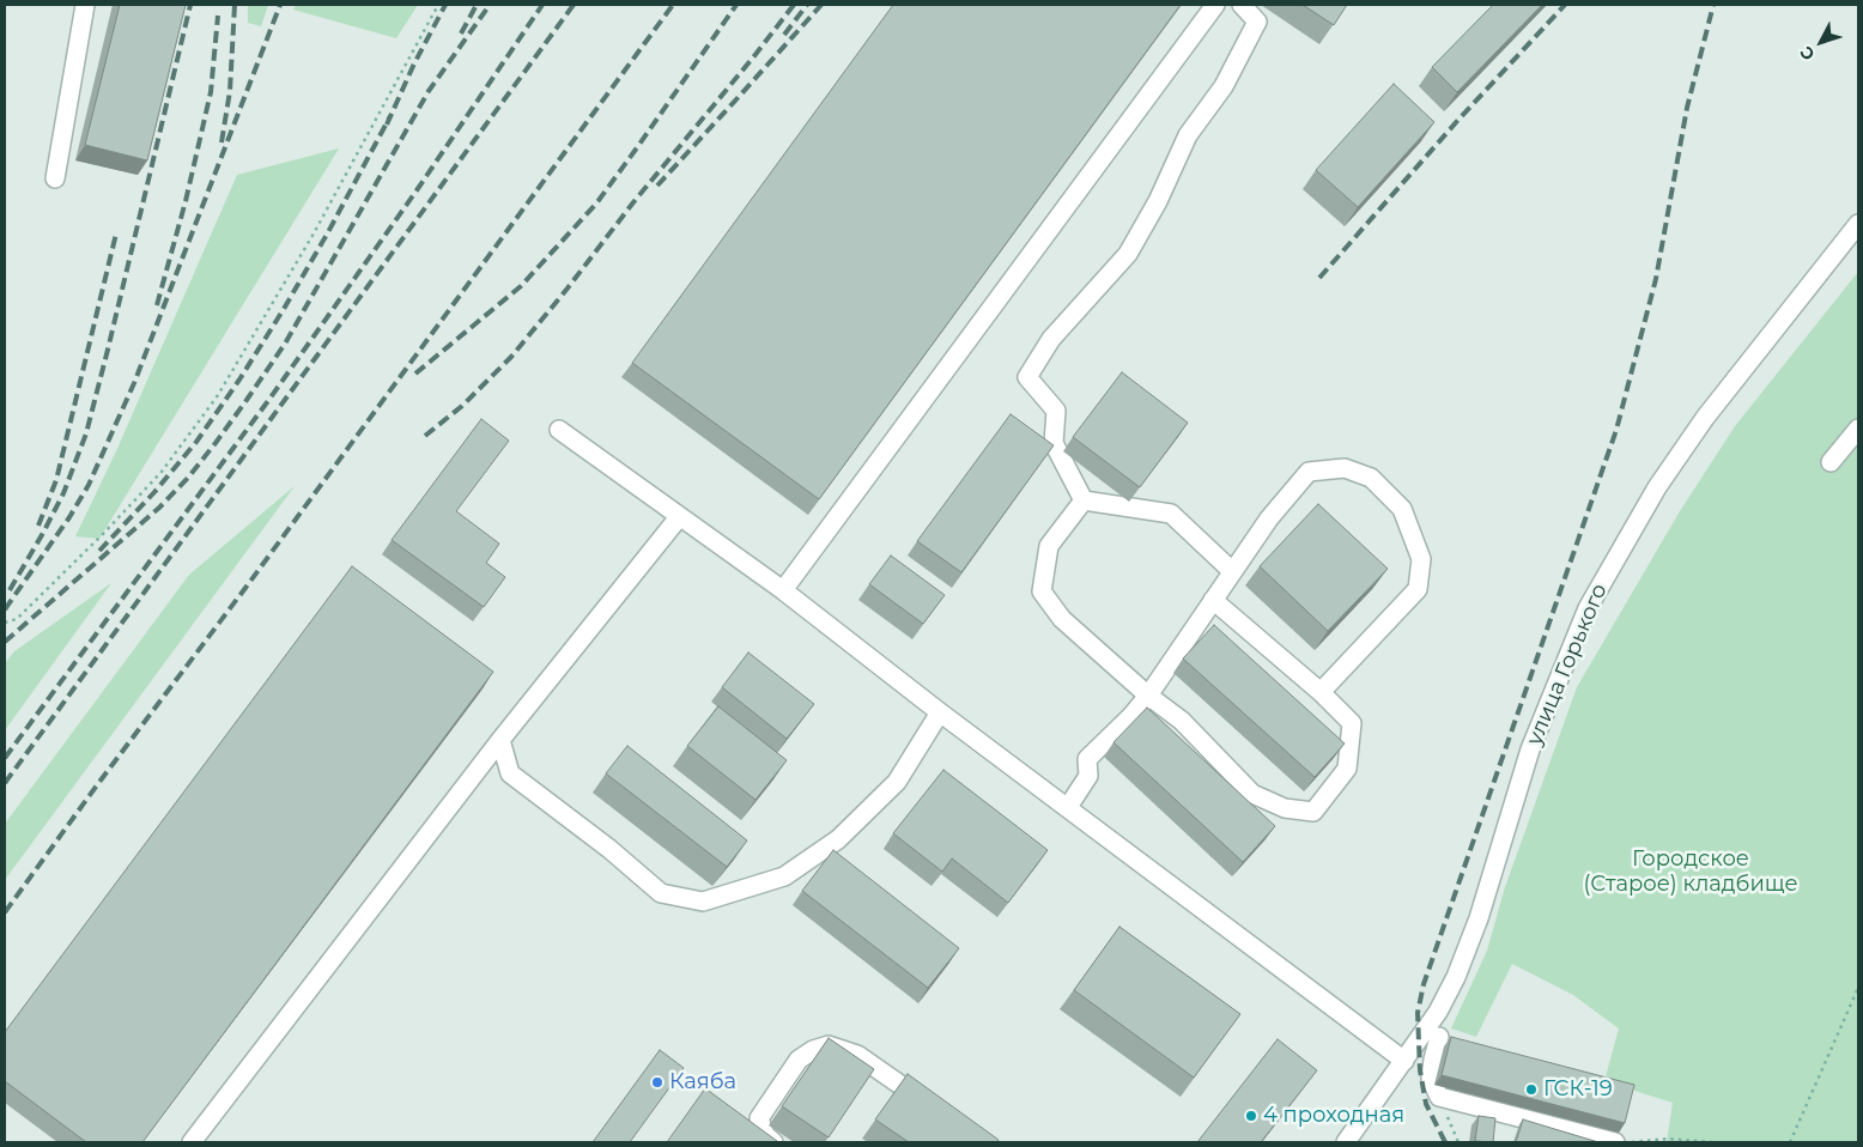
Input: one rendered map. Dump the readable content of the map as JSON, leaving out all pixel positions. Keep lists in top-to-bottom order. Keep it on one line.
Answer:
{"streets":{"street":["улица Горького"]},"parks":["Городское (Старое) кладбище"],"places":["Каяба","ГСК-19","4 проходная"],"north":"bottom left"}
